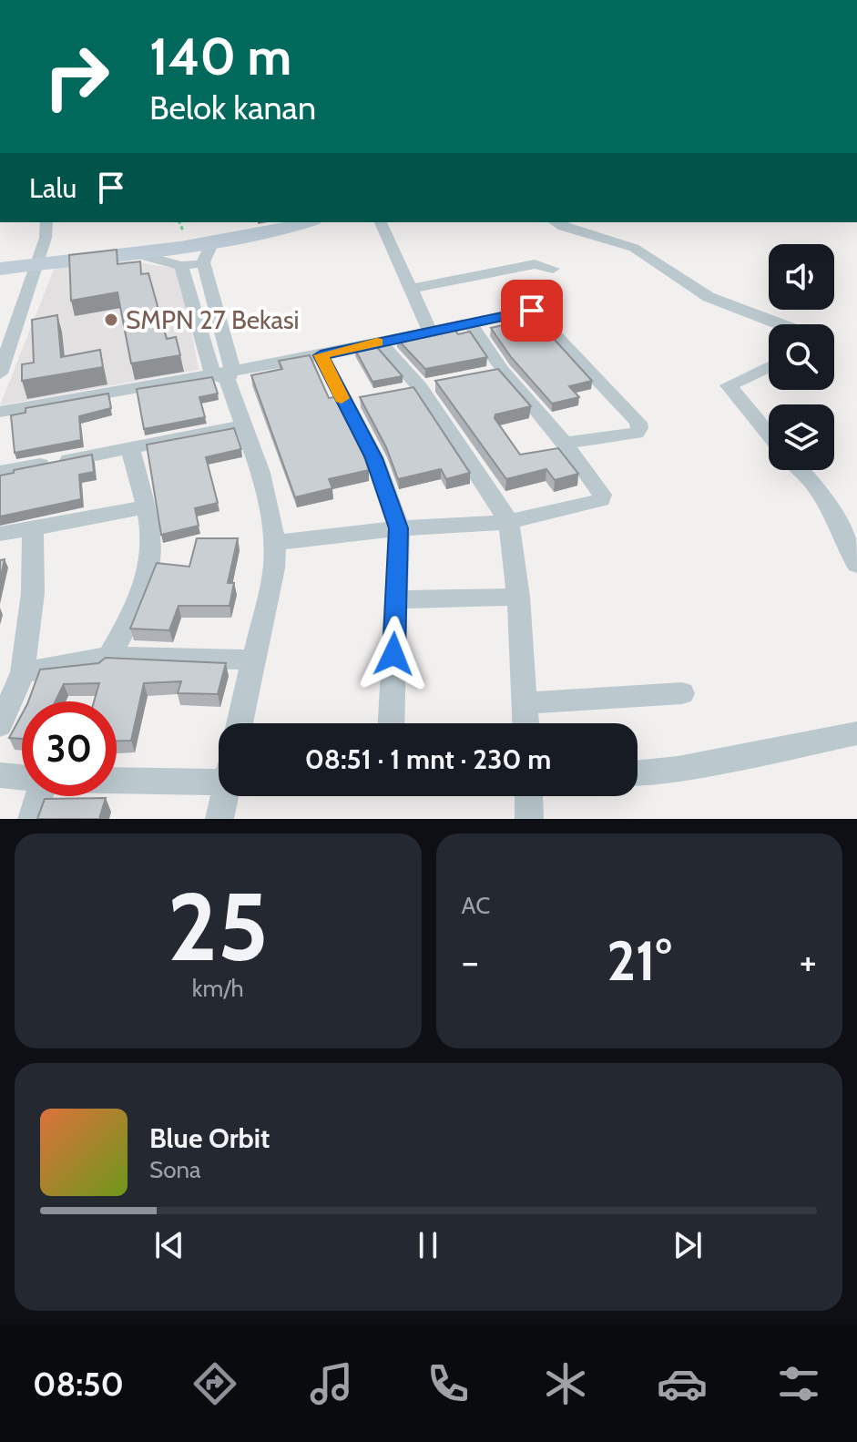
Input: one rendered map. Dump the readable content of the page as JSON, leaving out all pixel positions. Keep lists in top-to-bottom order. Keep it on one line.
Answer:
{"places":["SMPN 27 Bekasi"],"page":{"turn":["140 m","Belok kanan"],"then":"Lalu","limit":"30","trip":"08:51 · 1 mnt · 230 m","tile":[["25","km/h"],"AC"],"heat":["−","21°","+"],"song":["Blue Orbit","Sona"],"tabs":"08:50"}}
